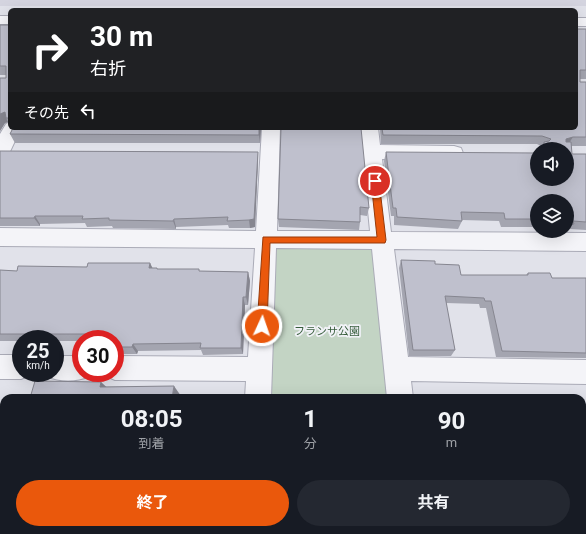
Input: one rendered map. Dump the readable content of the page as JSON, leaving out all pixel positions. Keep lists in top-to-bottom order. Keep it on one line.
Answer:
{"parks":["フランサ公園"],"page":{"turn":["30 m","右折"],"then":"その先","speed":"25 km/h","limit":"30","eta":["08:05","到着","1","分","90","m"],"buttons":["終了","共有"]}}
